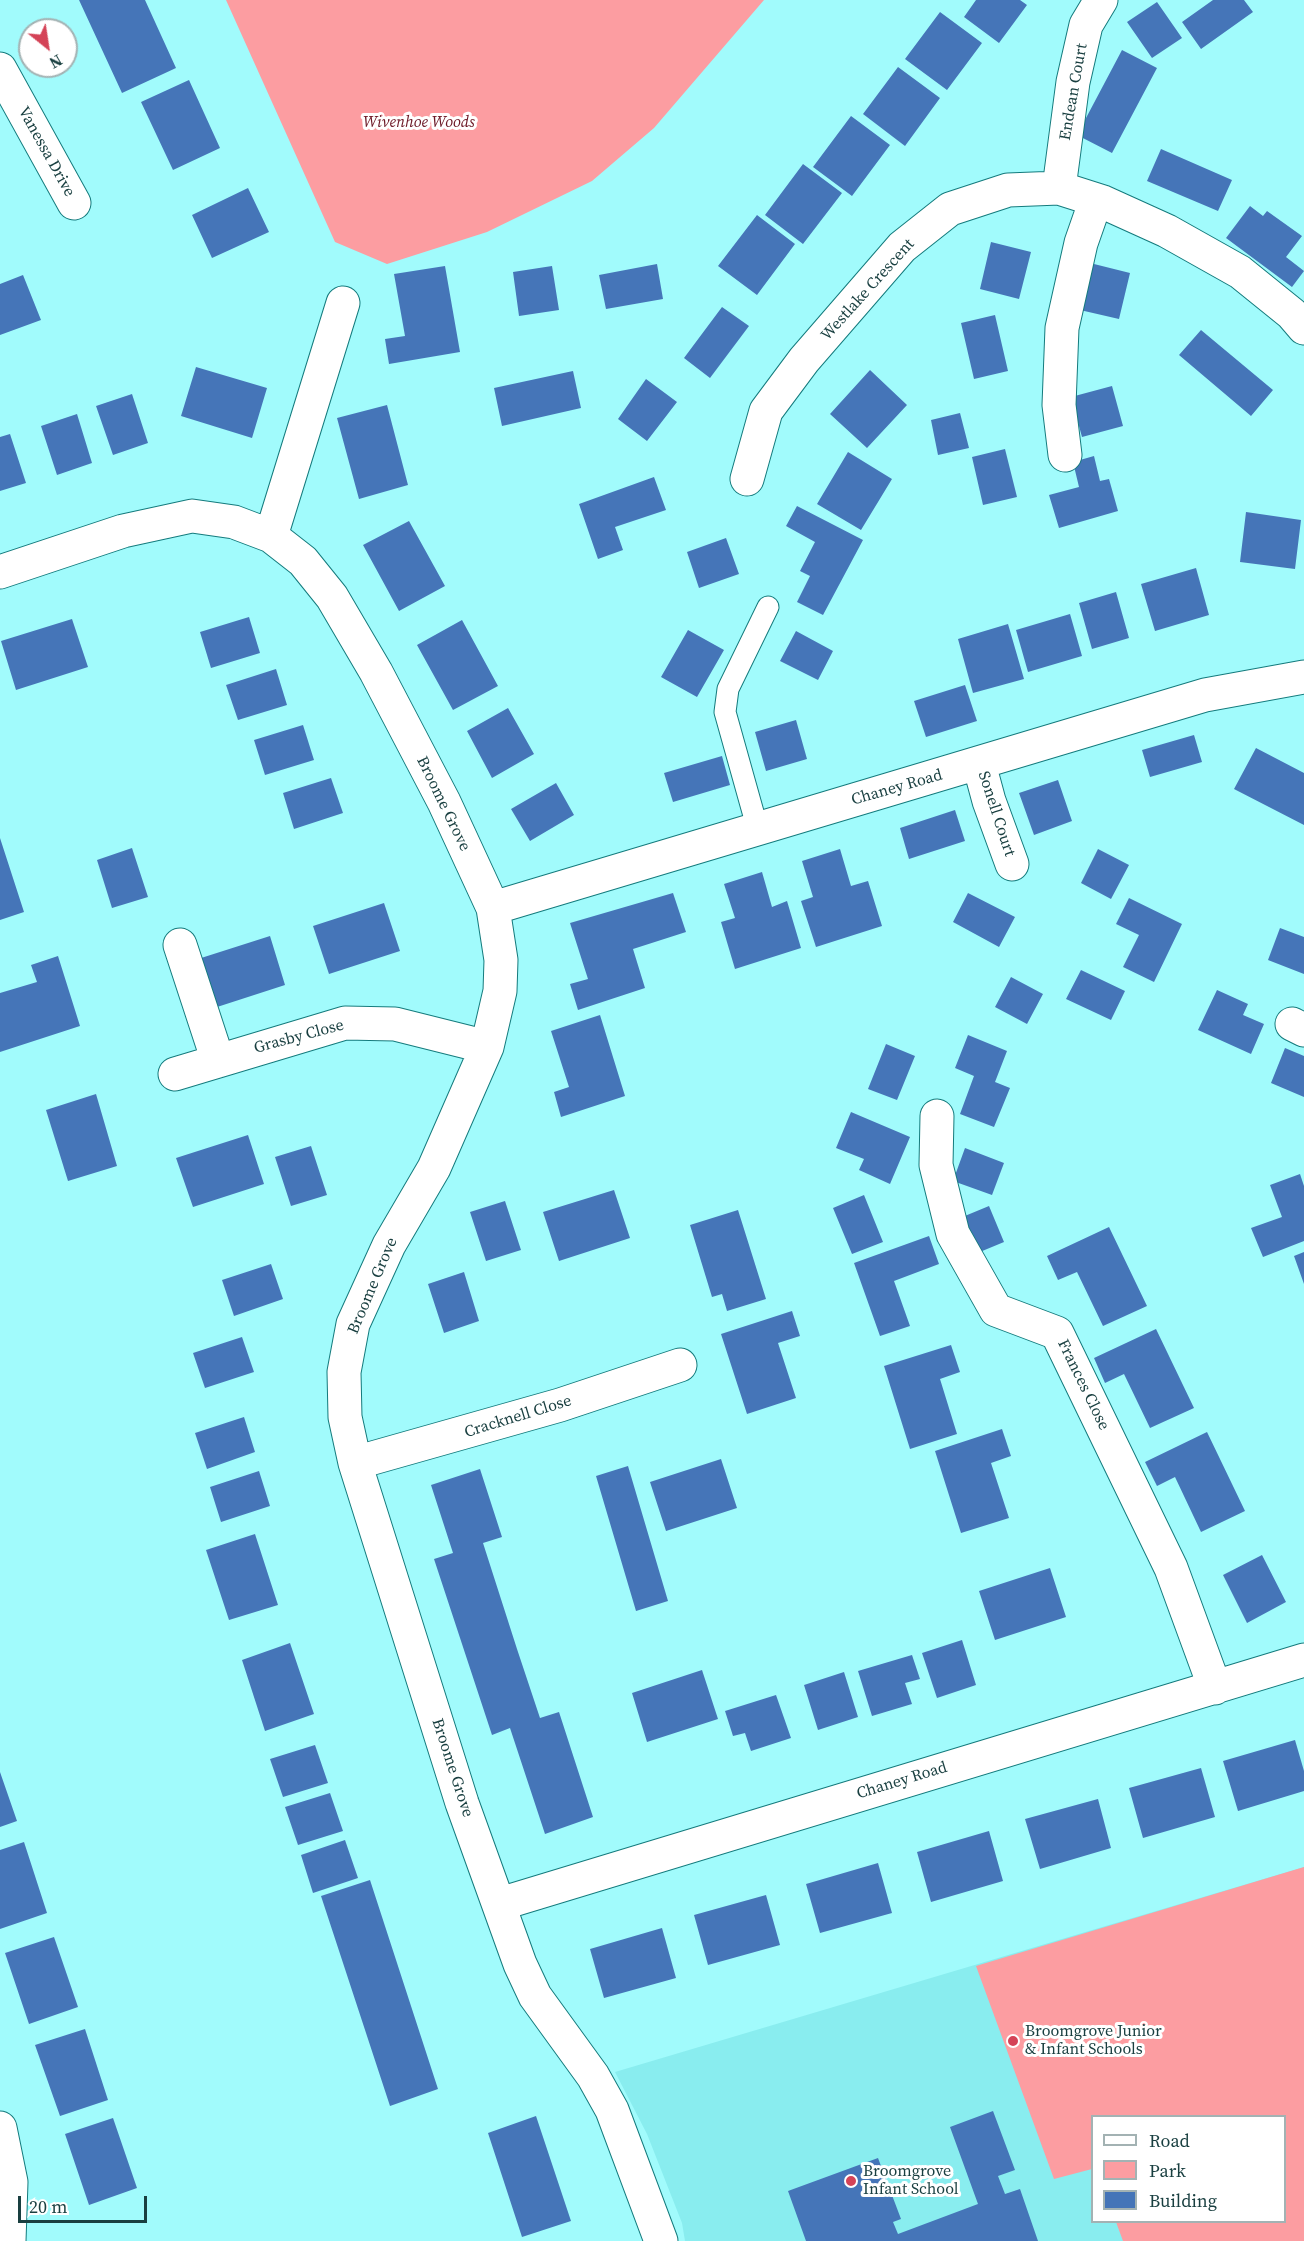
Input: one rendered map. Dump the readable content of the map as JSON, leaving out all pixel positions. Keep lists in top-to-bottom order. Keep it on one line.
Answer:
{"streets":{"street":["Endean Court","Vanessa Drive","Westlake Crescent","Chaney Road","Broome Grove","Sonell Court","Grasby Close","Frances Close","Cracknell Close"]},"crossings":[["Endean Court","Westlake Crescent"],["Chaney Road","Broome Grove"],["Chaney Road","Sonell Court"],["Chaney Road","Frances Close"],["Broome Grove","Grasby Close"],["Broome Grove","Cracknell Close"]],"parks":["Wivenhoe Woods"],"places":["Broomgrove Junior & Infant Schools","Broomgrove Infant School"],"legend":["Road","Park","Building"],"scale_bar":"20 m","north":"bottom right"}
